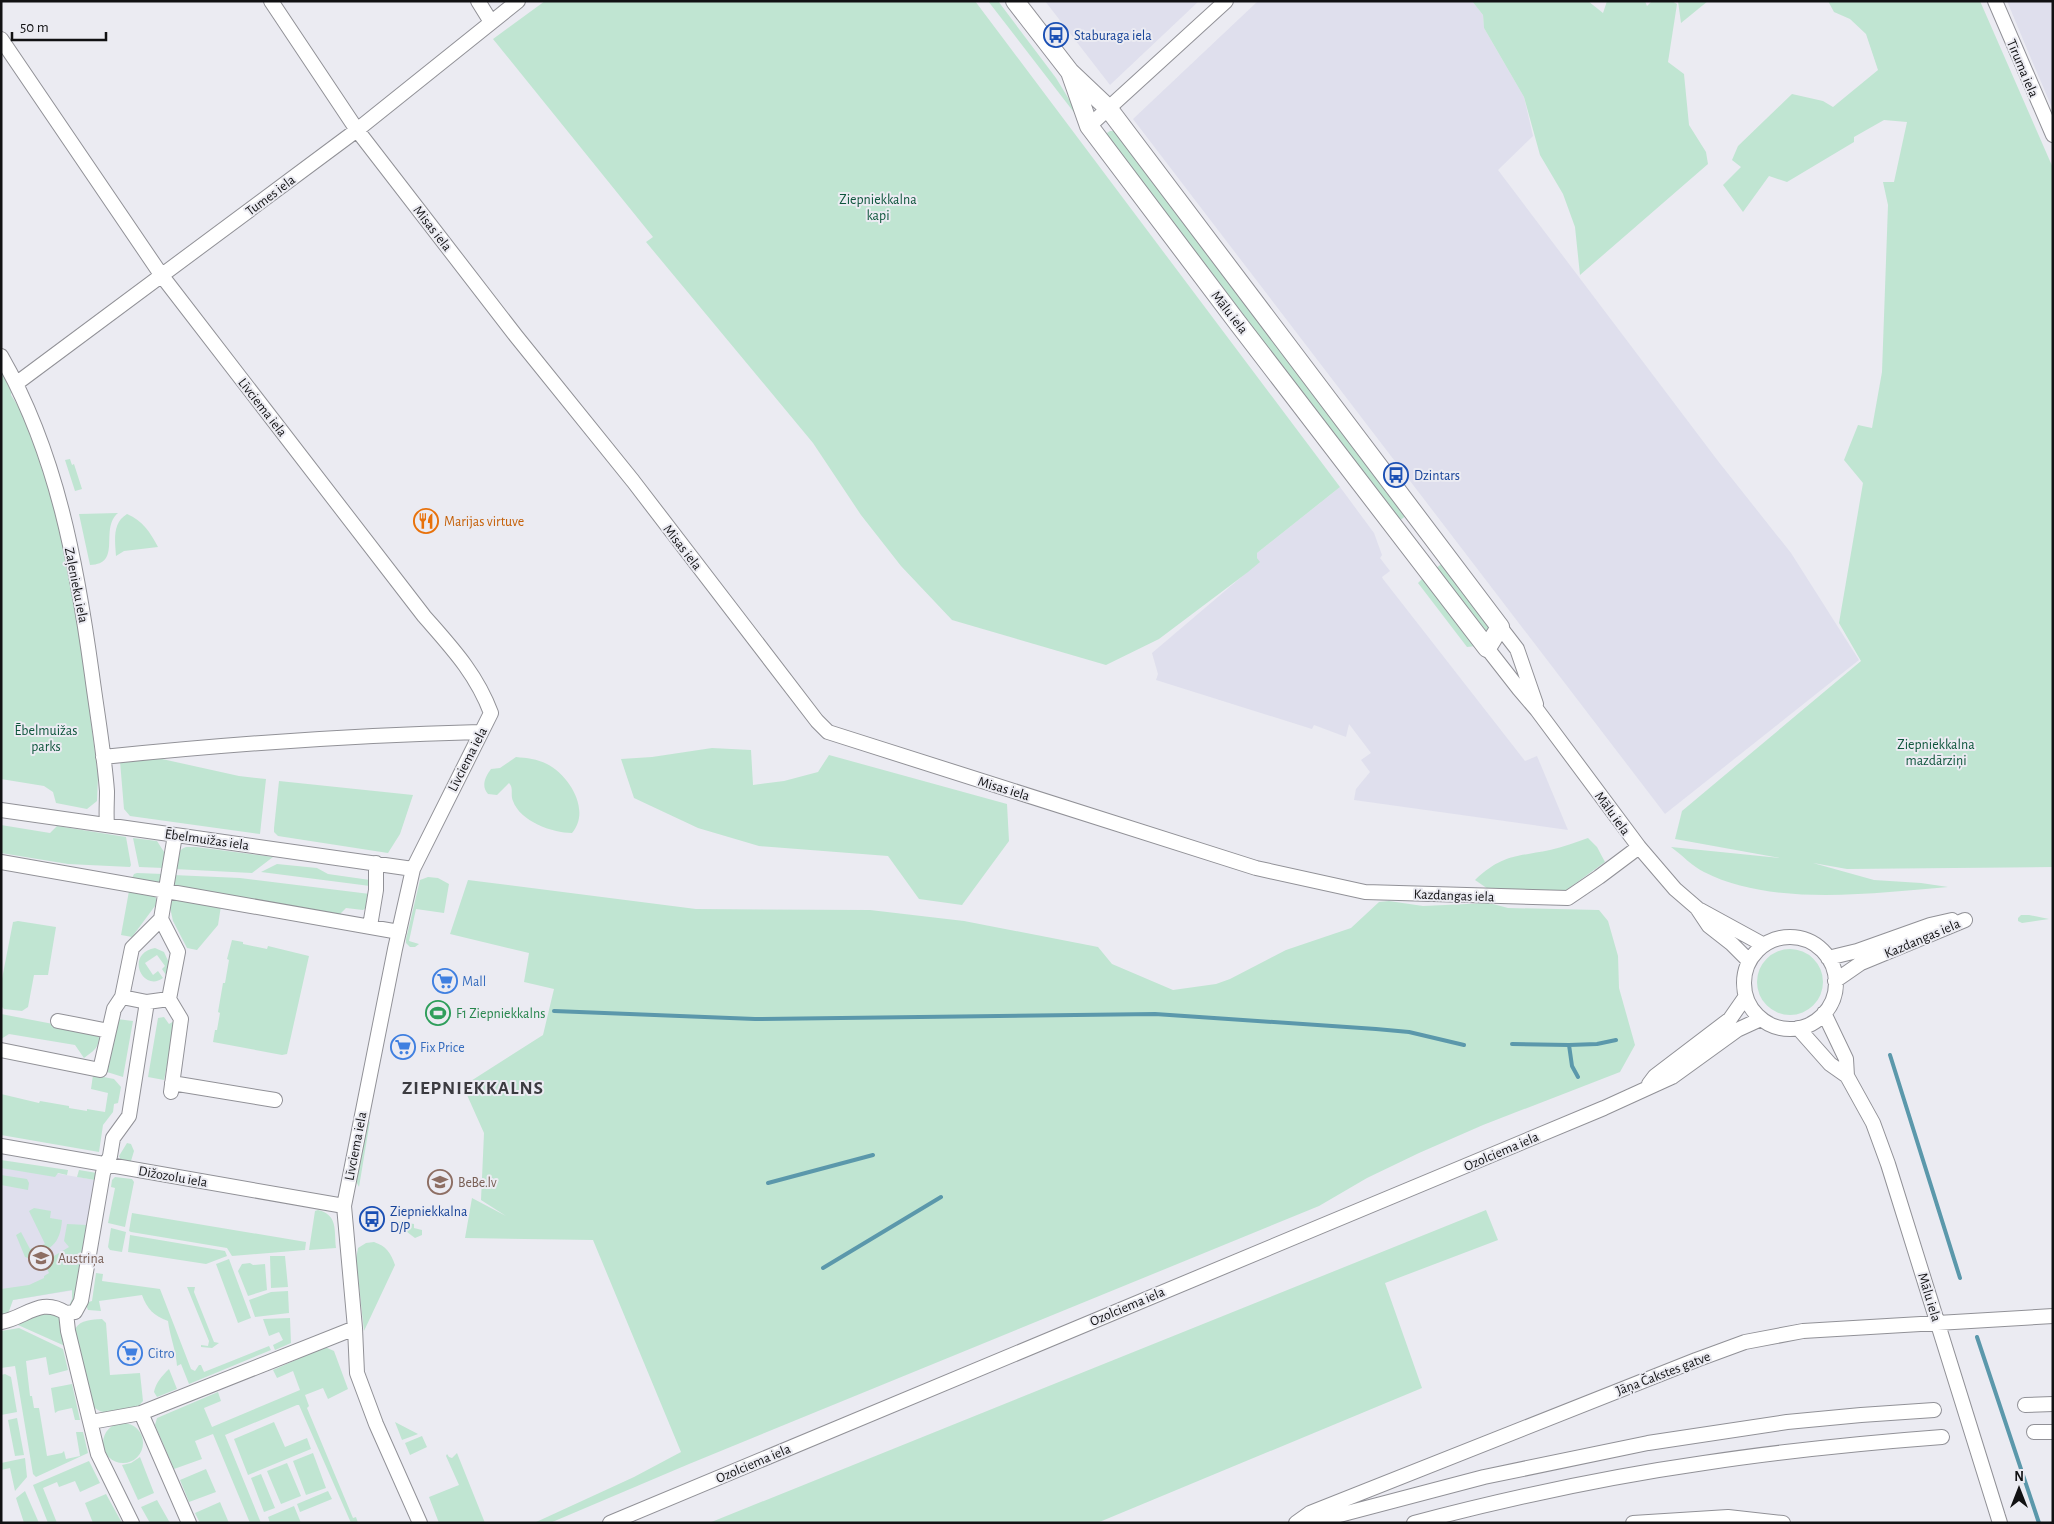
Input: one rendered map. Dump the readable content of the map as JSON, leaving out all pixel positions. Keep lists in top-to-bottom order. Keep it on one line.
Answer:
{"streets":{"street":["Tīruma iela","Tumes iela","Misas iela","Mālu iela","Līvciema iela","Zaļenieku iela","Ēbelmuižas iela","Kazdangas iela","Ozolciema iela","Dižozolu iela","Jāņa Čakstes gatve"]},"crossings":[["Tumes iela","Misas iela"],["Tumes iela","Līvciema iela"],["Tumes iela","Zaļenieku iela"],["Misas iela","Kazdangas iela"],["Mālu iela","Kazdangas iela"],["Mālu iela","Ozolciema iela"],["Mālu iela","Jāņa Čakstes gatve"],["Līvciema iela","Ēbelmuižas iela"],["Līvciema iela","Dižozolu iela"],["Zaļenieku iela","Ēbelmuižas iela"],["Kazdangas iela","Ozolciema iela"]],"districts":["ZIEPNIEKKALNS"],"parks":["Ziepniekkalna kapi","Ēbelmuižas parks","Ziepniekkalna mazdārziņi"],"places":{"bus stop":["Staburaga iela","Dzintars","Ziepniekkalna D/P"],"restaurant":["Marijas virtuve"],"supermarket":["Mall","Fix Price","Citro"],"sports":["F1 Ziepniekkalns"],"school or university":["BeBe.lv","Austriņa"]},"scale_bar":"50 m","north":"top"}
